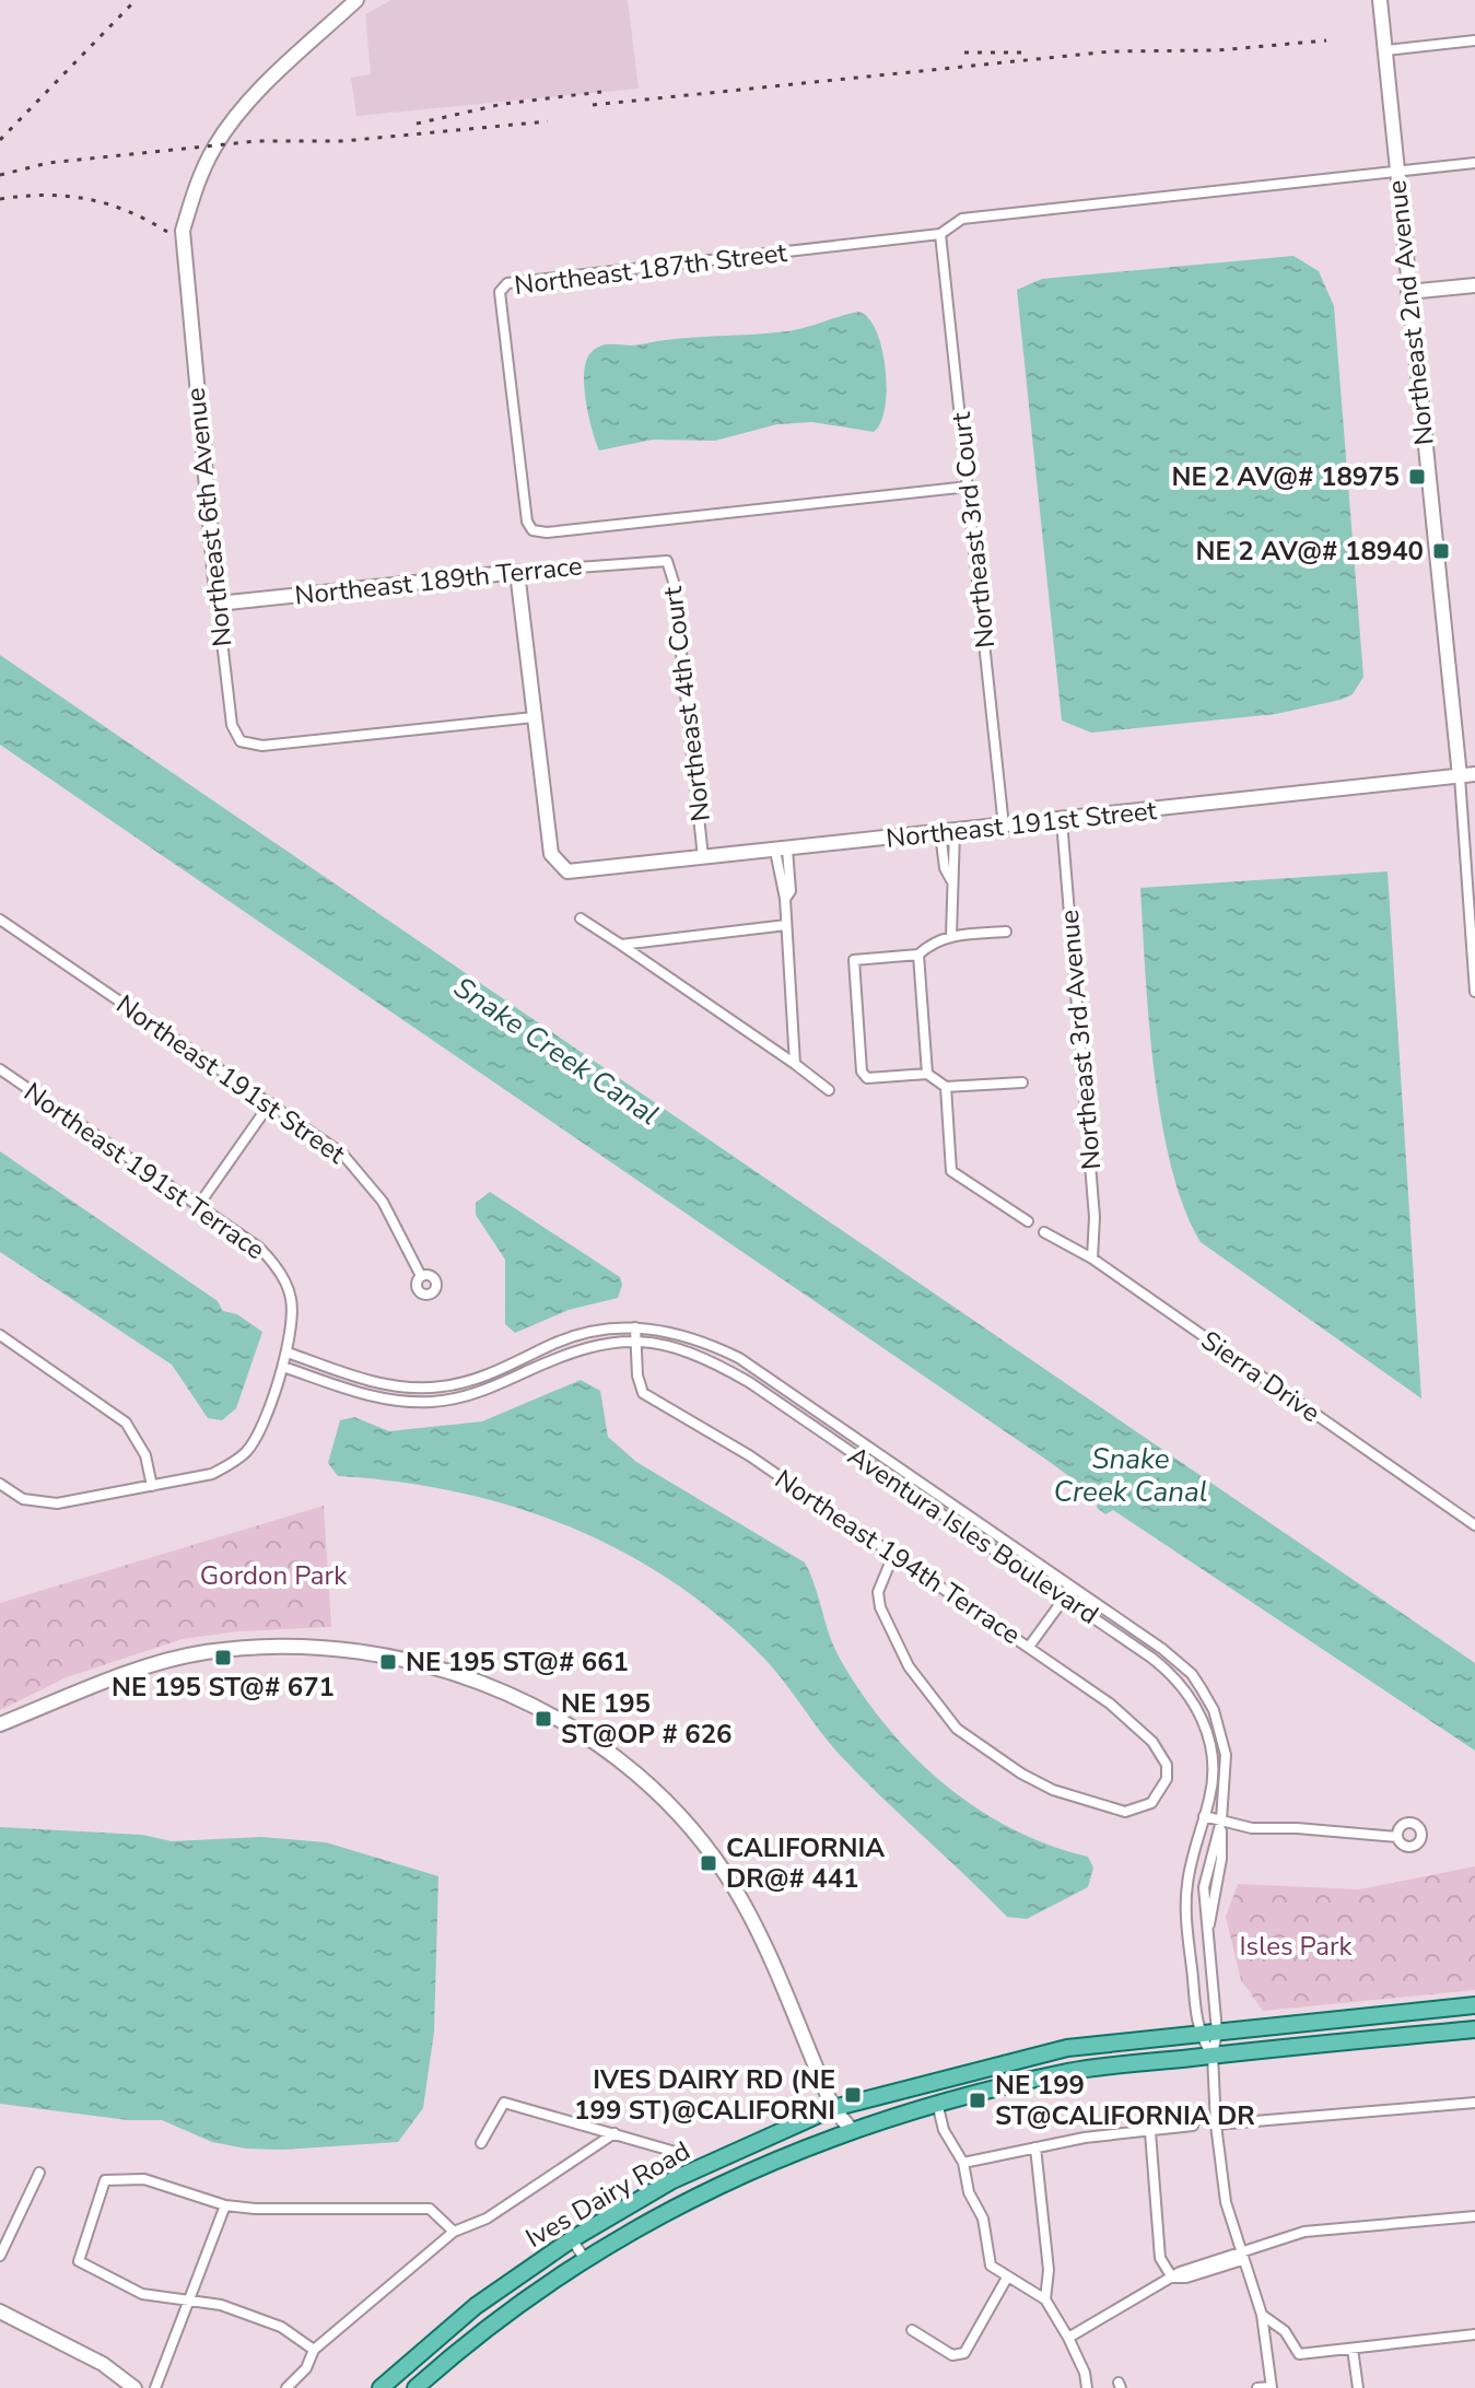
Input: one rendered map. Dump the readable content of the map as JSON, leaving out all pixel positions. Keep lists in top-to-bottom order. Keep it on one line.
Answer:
{"streets":{"main road":["Ives Dairy Road"],"street":["Northeast 187th Street","Northeast 2nd Avenue","Northeast 6th Avenue","Northeast 3rd Court","Northeast 189th Terrace","Northeast 4th Court","Northeast 191st Street","Northeast 3rd Avenue","Northeast 191st Terrace","Sierra Drive","Aventura Isles Boulevard","Northeast 194th Terrace"]},"crossings":[["Northeast 187th Street","Northeast 2nd Avenue"],["Northeast 187th Street","Northeast 3rd Court"],["Northeast 2nd Avenue","Northeast 191st Street"],["Northeast 6th Avenue","Northeast 189th Terrace"],["Northeast 6th Avenue","Northeast 191st Street"],["Northeast 3rd Court","Northeast 191st Street"],["Northeast 189th Terrace","Northeast 4th Court"],["Northeast 4th Court","Northeast 191st Street"],["Northeast 191st Street","Northeast 3rd Avenue"],["Northeast 3rd Avenue","Sierra Drive"],["Northeast 191st Terrace","Aventura Isles Boulevard"],["Aventura Isles Boulevard","Northeast 194th Terrace"],["Aventura Isles Boulevard","Ives Dairy Road"]],"water":["Snake Creek Canal"],"parks":["Gordon Park","Isles Park"],"places":{"transit":["NE 2 AV@# 18975","NE 2 AV@# 18940","NE 195 ST@# 671","NE 195 ST@# 661","NE 195 ST@OP # 626","CALIFORNIA DR@# 441","IVES DAIRY RD (NE 199 ST)@CALIFORNI","NE 199 ST@CALIFORNIA DR"]}}
